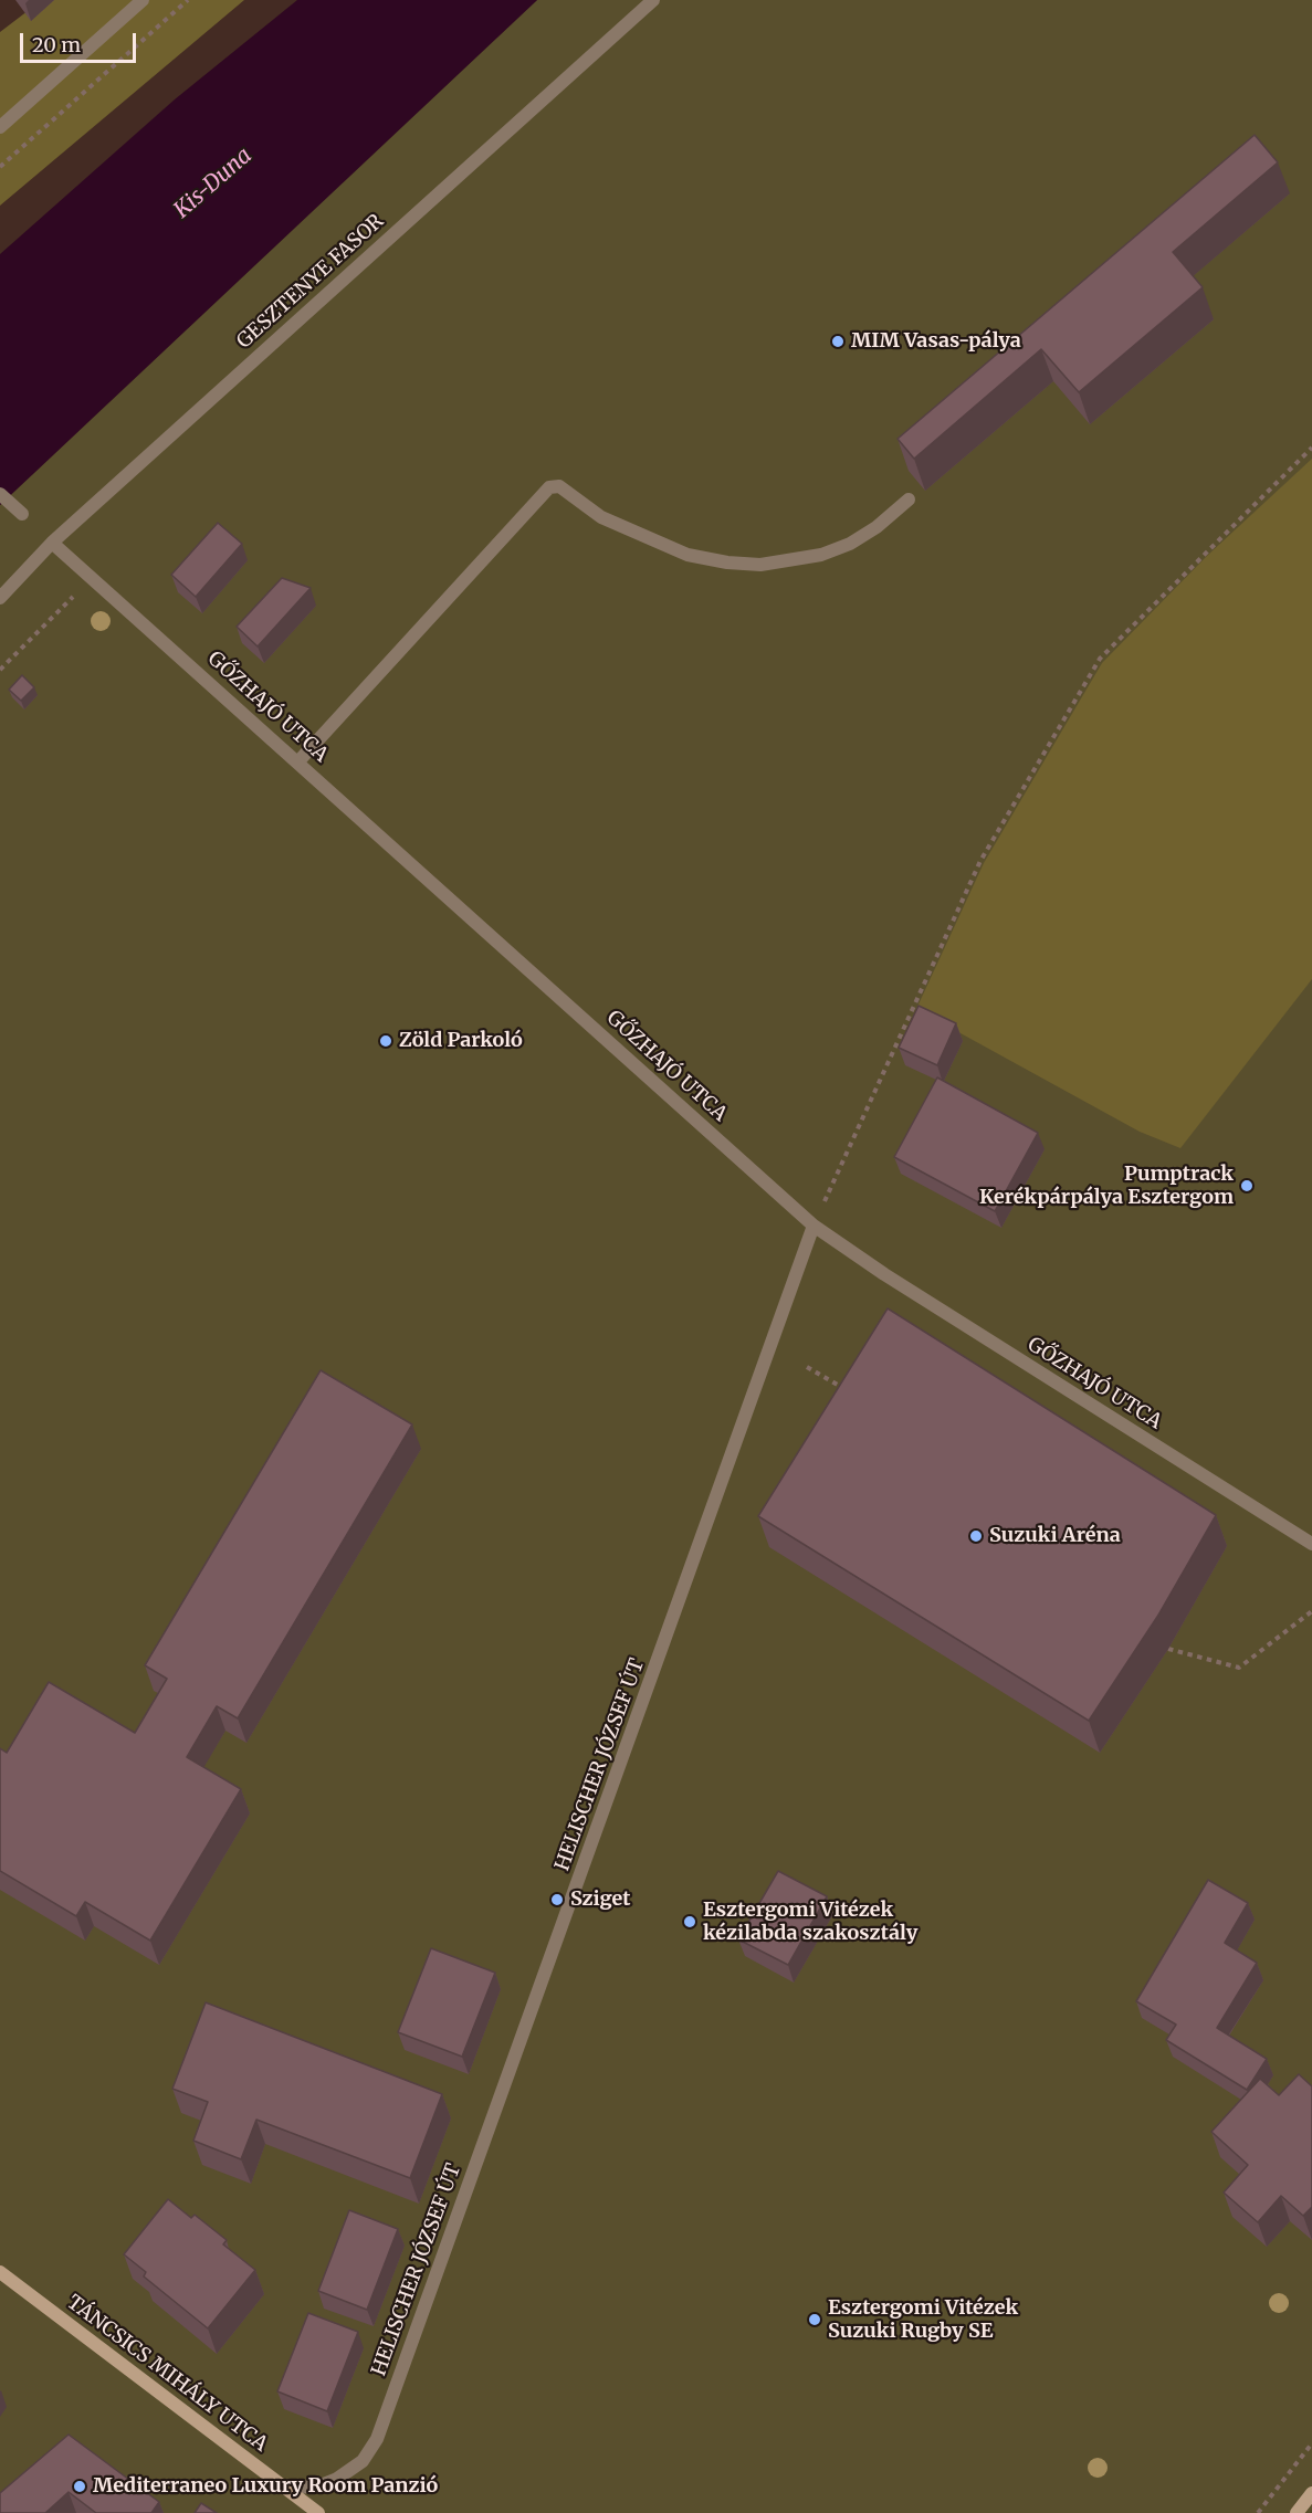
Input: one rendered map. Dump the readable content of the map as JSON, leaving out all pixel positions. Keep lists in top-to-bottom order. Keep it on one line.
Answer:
{"streets":{"street":["GESZTENYE FASOR","GŐZHAJÓ UTCA","HELISCHER JÓZSEF ÚT","TÁNCSICS MIHÁLY UTCA"]},"crossings":[["GESZTENYE FASOR","GŐZHAJÓ UTCA"],["GŐZHAJÓ UTCA","HELISCHER JÓZSEF ÚT"],["HELISCHER JÓZSEF ÚT","TÁNCSICS MIHÁLY UTCA"]],"water":["Kis-Duna"],"places":["MIM Vasas-pálya","Zöld Parkoló","Pumptrack Kerékpárpálya Esztergom","Suzuki Aréna","Sziget","Esztergomi Vitézek kézilabda szakosztály","Esztergomi Vitézek Suzuki Rugby SE","Mediterraneo Luxury Room Panzió"],"scale_bar":"20 m"}
